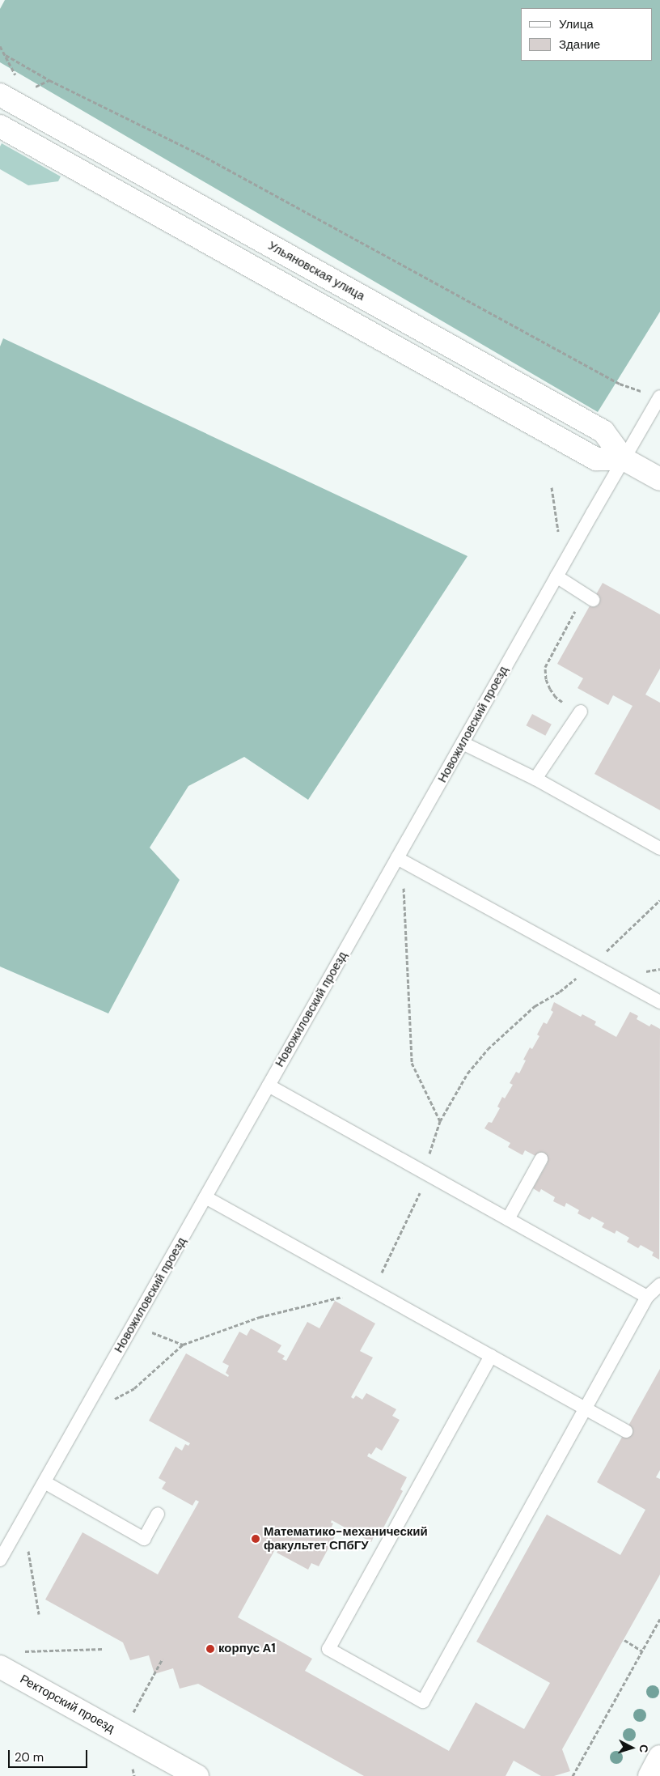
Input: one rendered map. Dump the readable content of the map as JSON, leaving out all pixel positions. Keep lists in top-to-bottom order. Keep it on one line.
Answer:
{"streets":{"street":["Ульяновская улица","Ректорский проезд"],"lane":["Новожиловский проезд"]},"crossings":[["Ульяновская улица","Новожиловский проезд"]],"places":["Математико-механический факультет СПбГУ","корпус А1"],"legend":["Улица","Здание"],"scale_bar":"20 m","north":"right"}
